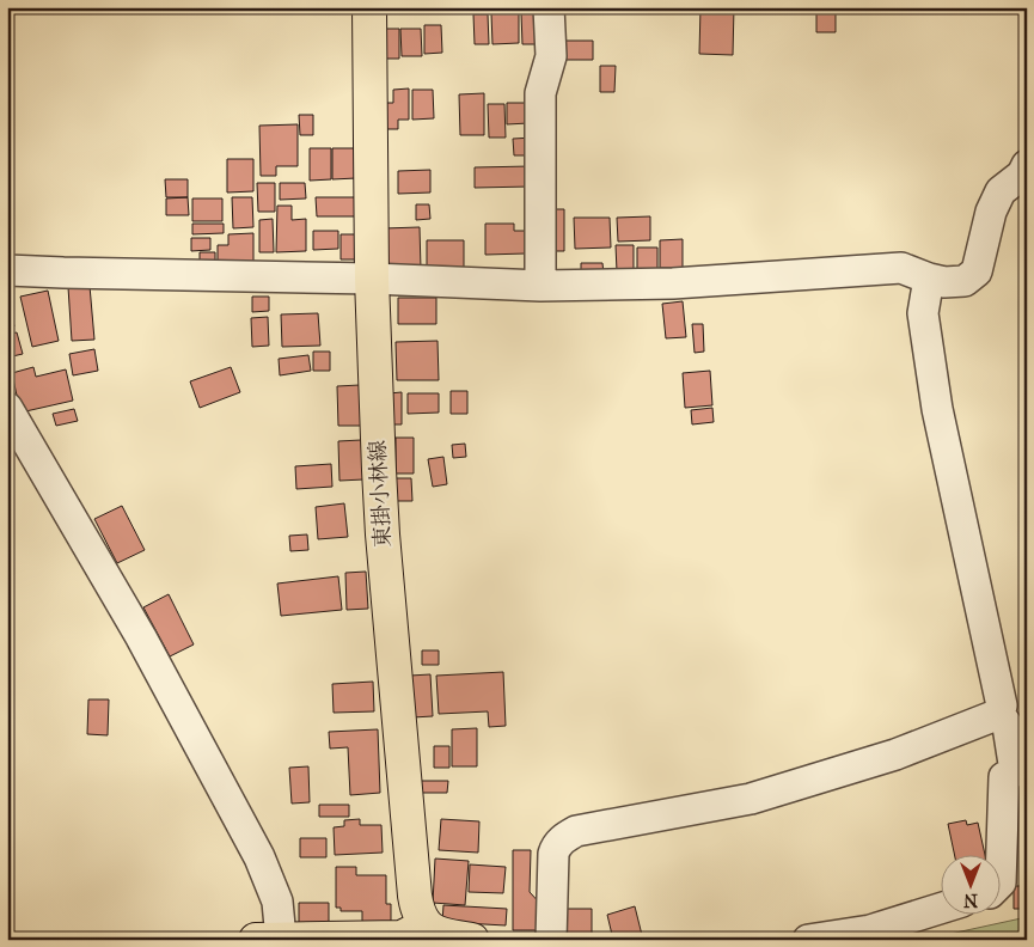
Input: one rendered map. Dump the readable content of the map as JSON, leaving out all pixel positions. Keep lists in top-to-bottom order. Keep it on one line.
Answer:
{"streets":{"main road":["東掛小林線"]},"north":"bottom"}
